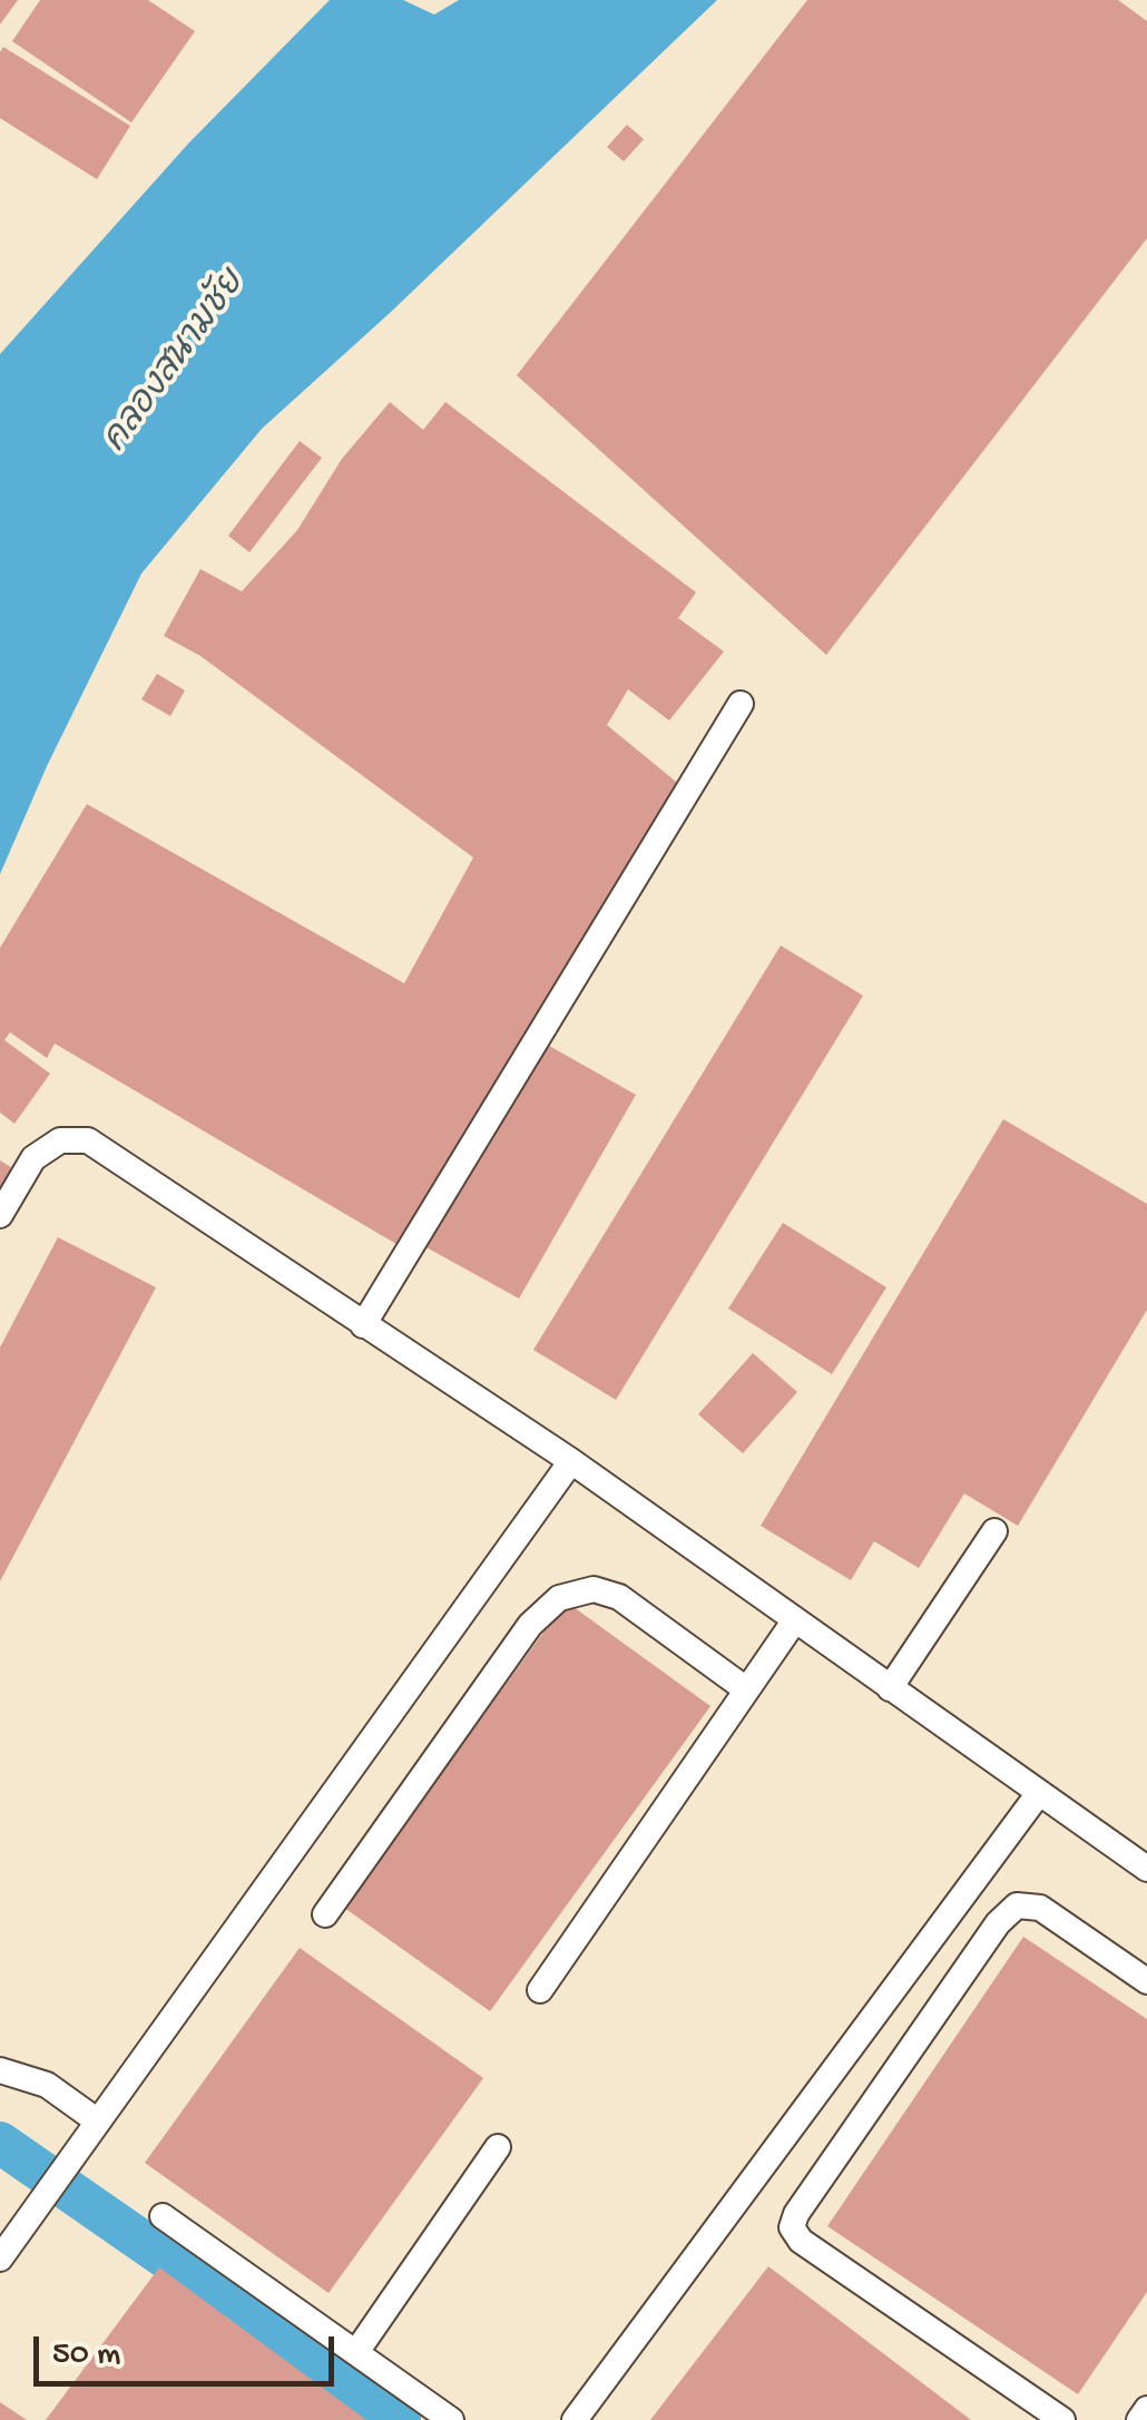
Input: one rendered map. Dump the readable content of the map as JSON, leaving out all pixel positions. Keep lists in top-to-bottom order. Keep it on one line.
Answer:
{"water":["คลองสนามชัย"],"scale_bar":"50 m"}
